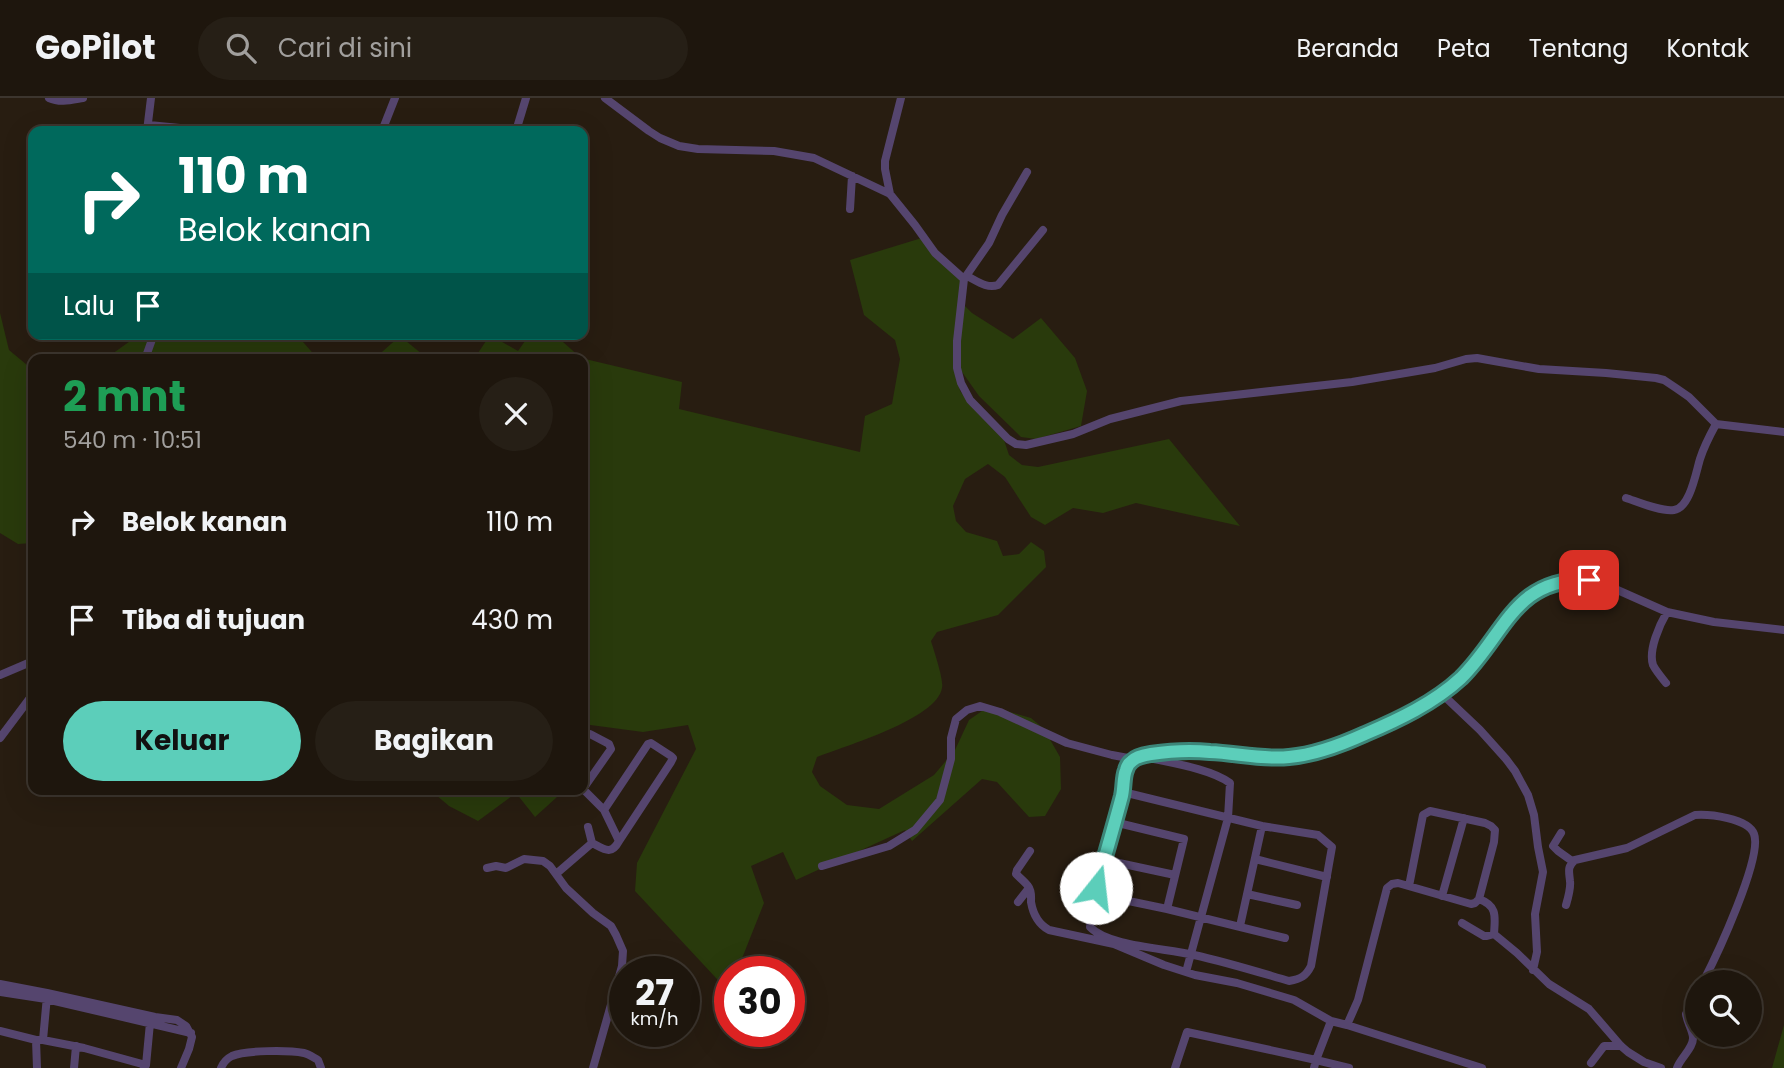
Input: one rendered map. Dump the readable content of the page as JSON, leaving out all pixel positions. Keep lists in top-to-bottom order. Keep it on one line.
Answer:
{"page":{"header":"GoPilot","search":"Cari di sini","nav":["Beranda","Peta","Tentang","Kontak"],"turn":["110 m","Belok kanan"],"then":"Lalu","heading":["2 mnt","540 m · 10:51"],"list":[{"name":"Belok kanan","value":"110 m"},{"name":"Tiba di tujuan","value":"430 m"}],"buttons":["Keluar","Bagikan"],"speed":"27 km/h","limit":"30"}}
